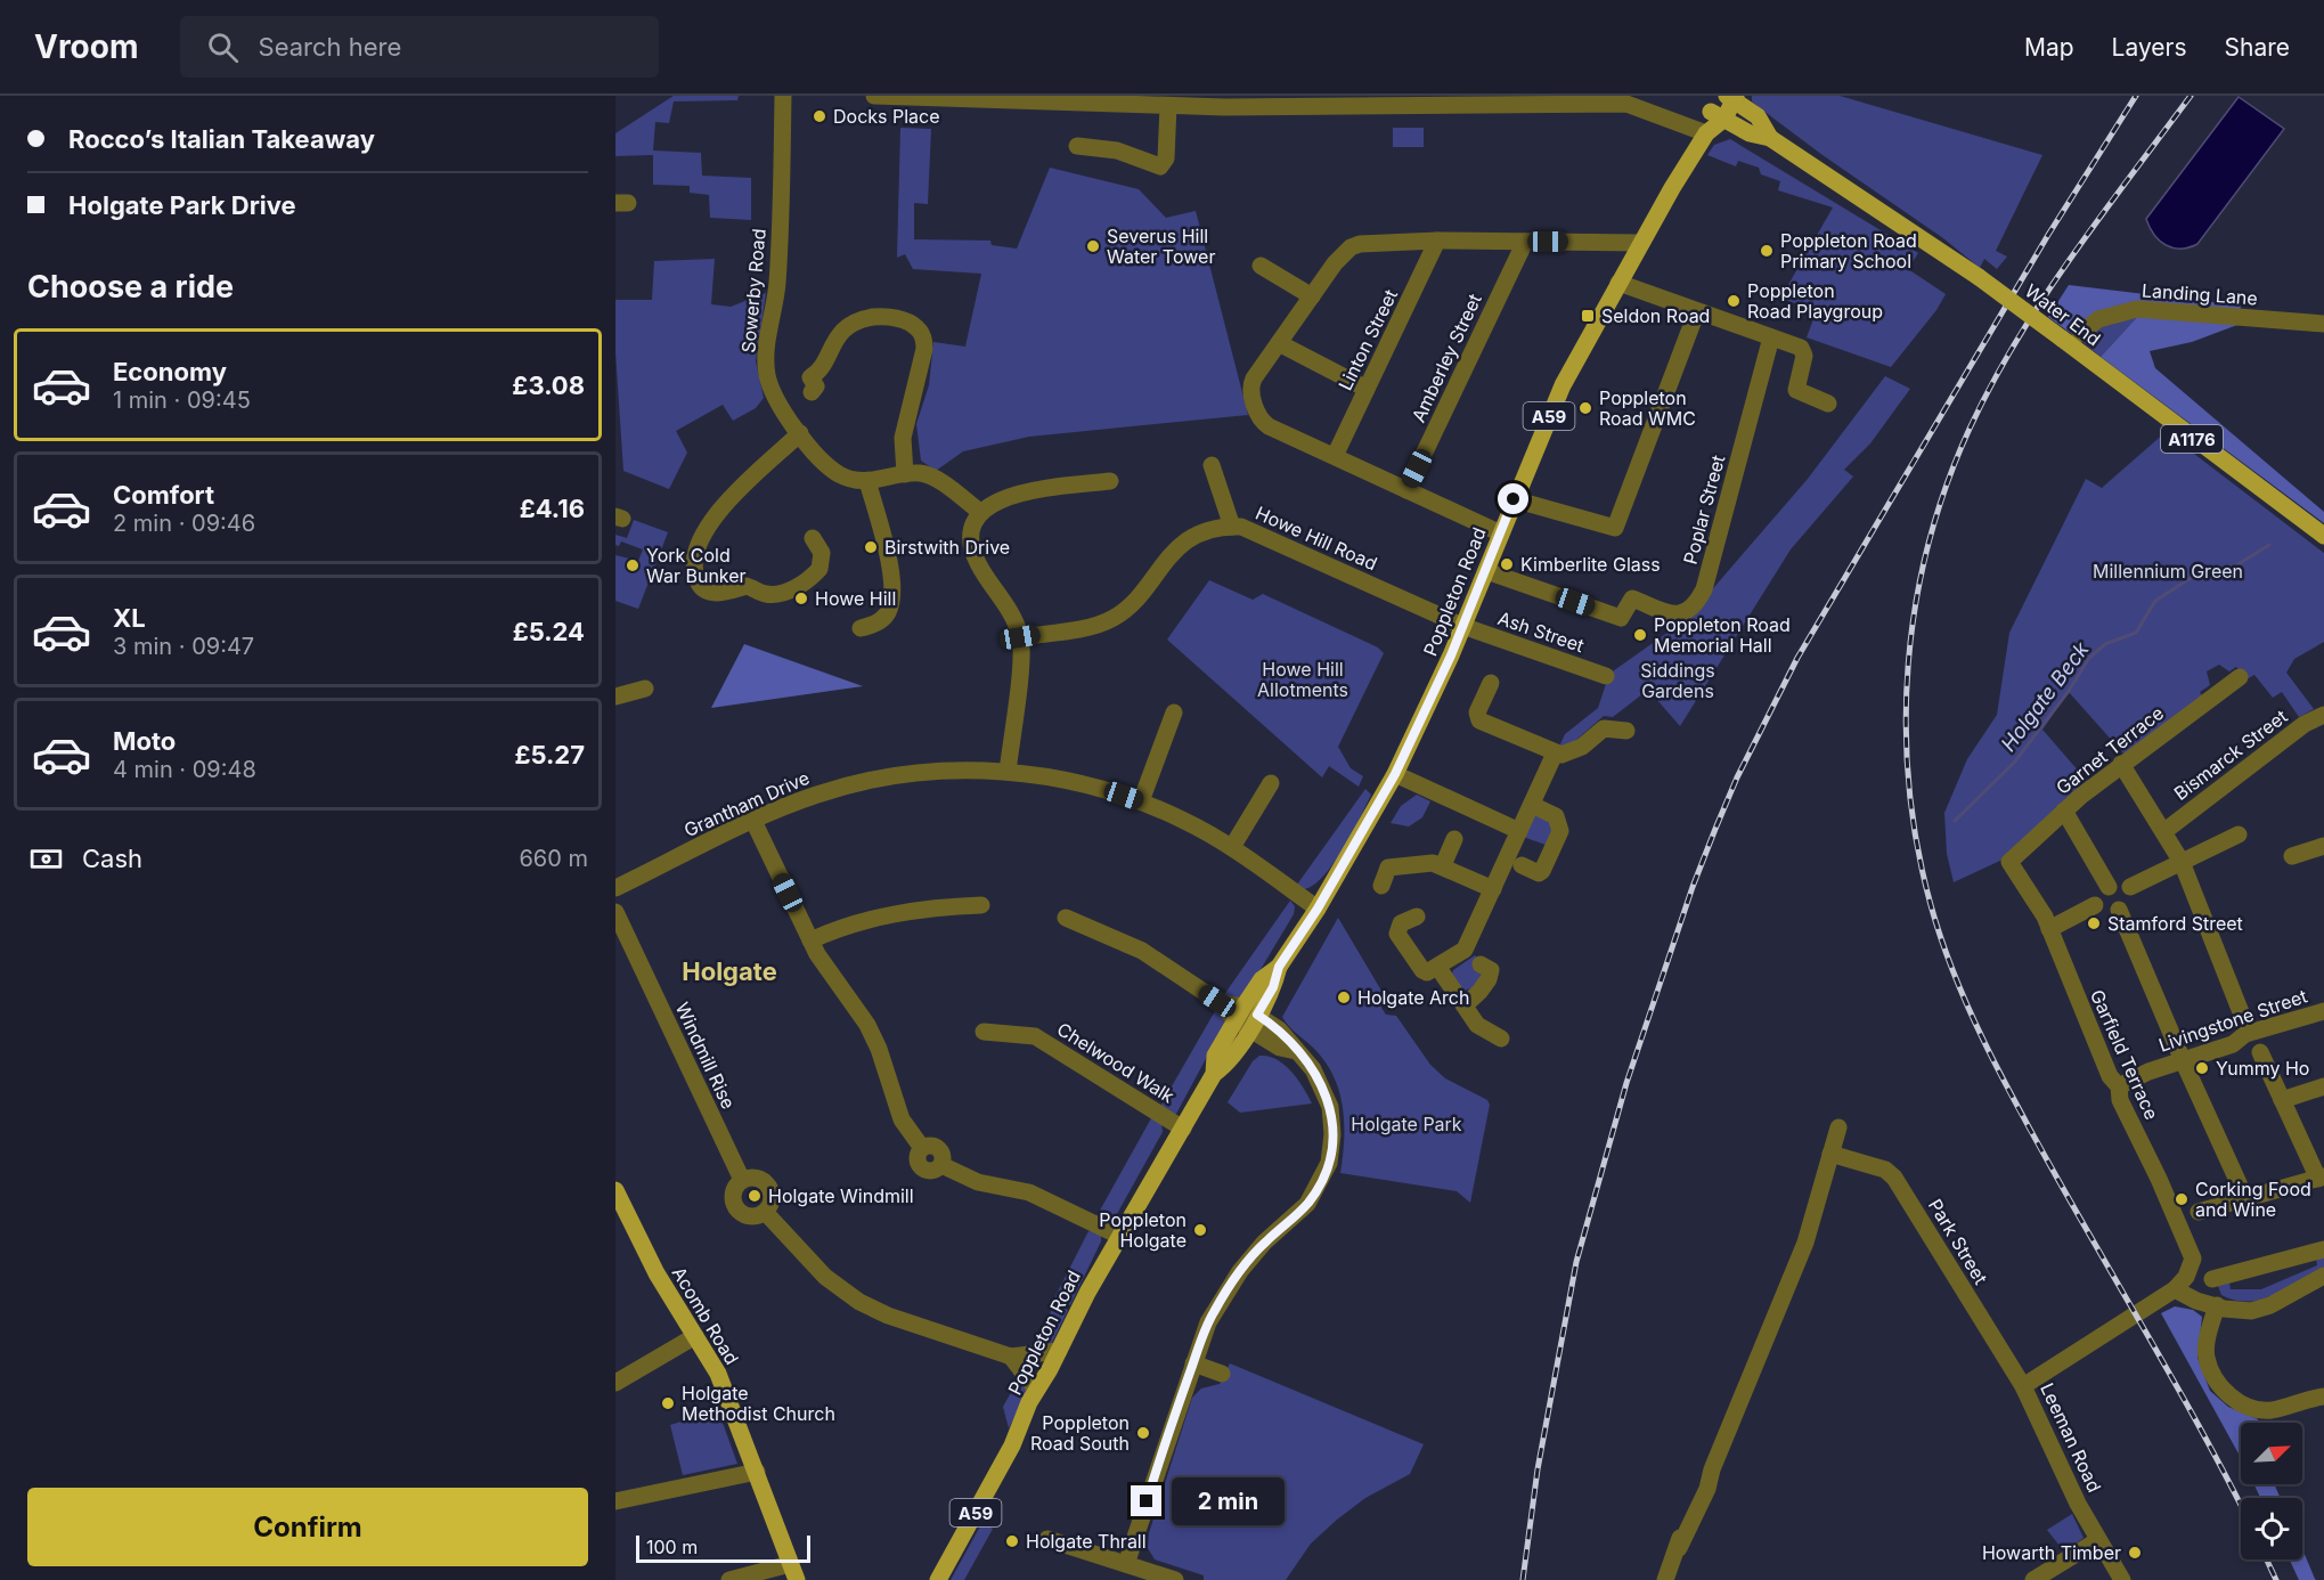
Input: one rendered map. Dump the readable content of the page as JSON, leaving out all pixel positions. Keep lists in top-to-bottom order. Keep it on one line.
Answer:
{"streets":{"main road":["Water End","A59","A1176","Poppleton Road","Acomb Road"],"street":["Sowerby Road","Landing Lane","Linton Street","Amberley Street","Poplar Street","Howe Hill Road","Ash Street","Garnet Terrace","Bismarck Street","Grantham Drive","Livingstone Street","Garfield Terrace","Windmill Rise","Chelwood Walk","Park Street","Leeman Road"]},"crossings":[["Water End","A59"],["A59","Poppleton Road"],["Poplar Street","Poppleton Road"],["Howe Hill Road","Poppleton Road"],["Howe Hill Road","Ash Street"],["Poppleton Road","Ash Street"],["Poppleton Road","Grantham Drive"],["Poppleton Road","Chelwood Walk"],["Garnet Terrace","Garfield Terrace"],["Livingstone Street","Garfield Terrace"],["Garfield Terrace","Leeman Road"],["Park Street","Leeman Road"]],"districts":["Holgate"],"water":["Holgate Beck"],"parks":["Millennium Green","Howe Hill Allotments","Siddings Gardens","Holgate Park"],"places":{"other":["Docks Place","Severus Hill Water Tower","Poppleton Road Primary School","Poppleton Road Playgroup","Poppleton Road WMC","Birstwith Drive","Kimberlite Glass","York Cold War Bunker","Howe Hill","Poppleton Road Memorial Hall","Stamford Street","Holgate Arch","Yummy Ho","Holgate Windmill","Corking Food and Wine","Poppleton Holgate","Holgate Methodist Church","Poppleton Road South","Holgate Thrall","Howarth Timber"],"transit":["Seldon Road"]},"scale_bar":"100 m","north":"top right","page":{"header":"Vroom","search":"Search here","nav":["Map","Layers","Share"],"banner":["Rocco’s Italian Takeaway","Holgate Park Drive"],"heading":"Choose a ride","list":[{"name":"Economy","note":"1 min · 09:45","value":"£3.08"},{"name":"Comfort","note":"2 min · 09:46","value":"£4.16"},{"name":"XL","note":"3 min · 09:47","value":"£5.24"},{"name":"Moto","note":"4 min · 09:48","value":"£5.27"}],"pay":["Cash","660 m"],"buttons":"Confirm","bubble":"2 min","scale":"100 m"}}
